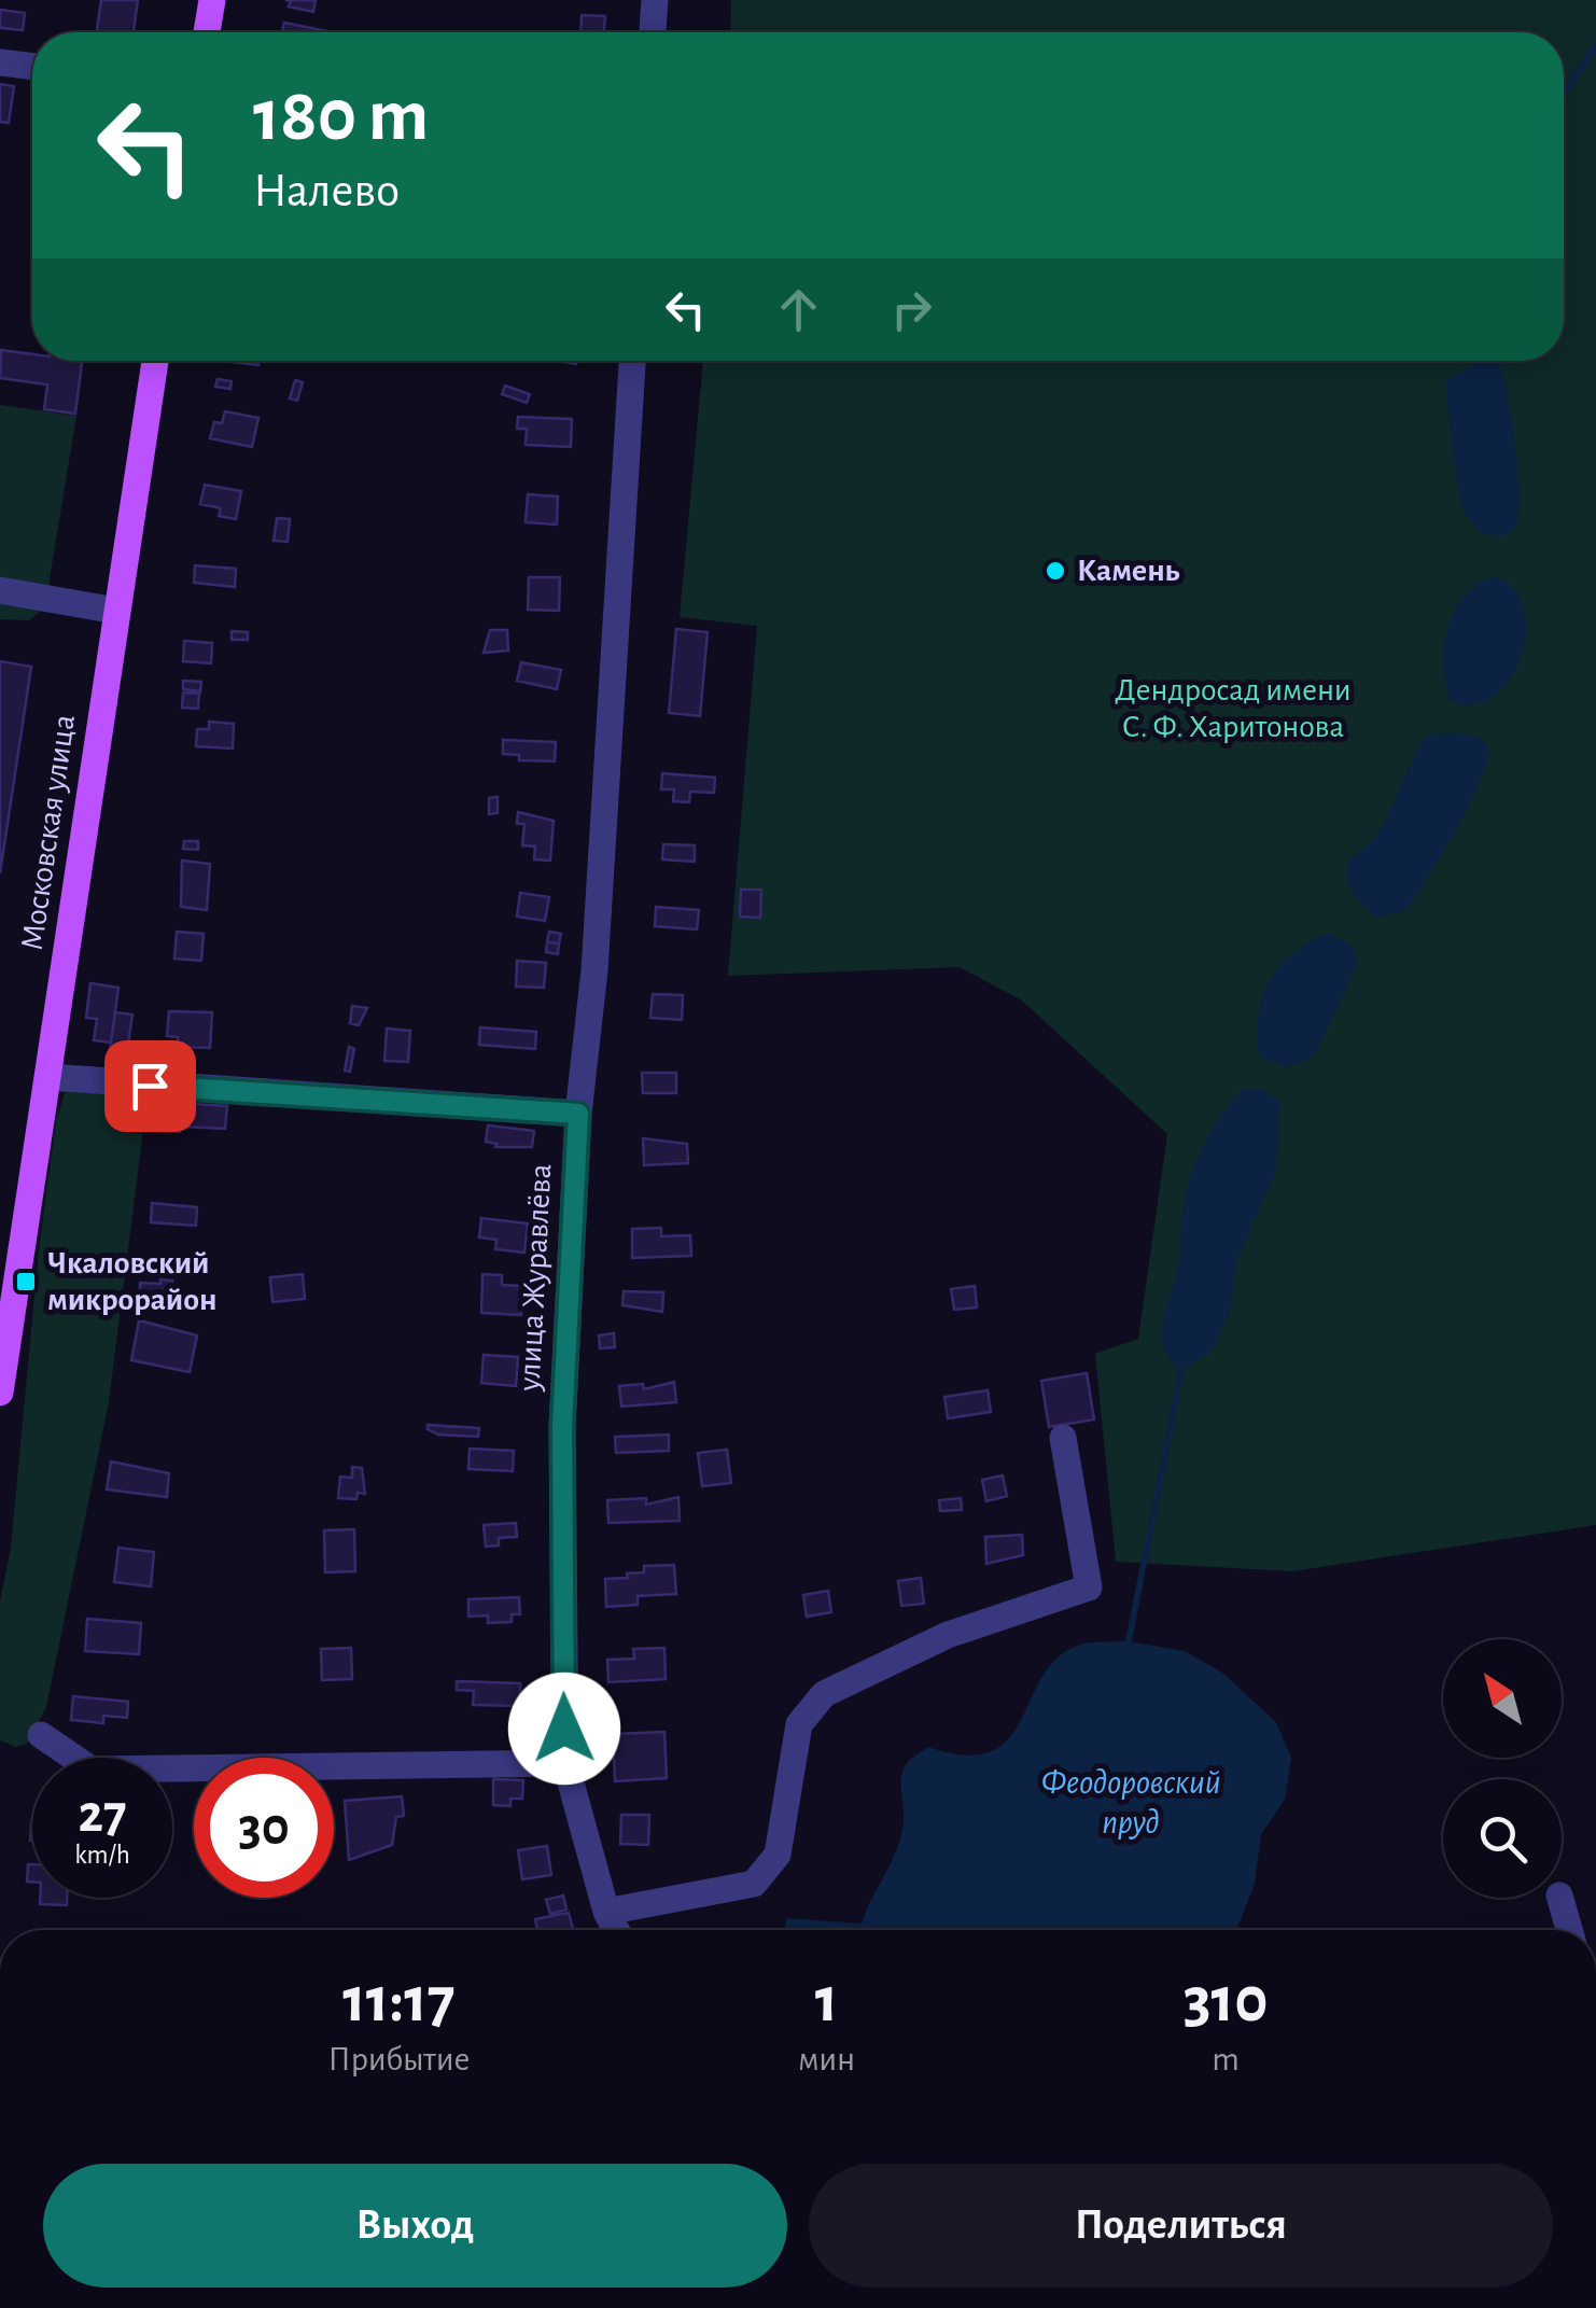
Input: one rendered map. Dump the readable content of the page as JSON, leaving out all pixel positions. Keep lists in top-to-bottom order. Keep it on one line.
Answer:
{"streets":{"main road":["Московская улица"],"street":["улица Журавлёва"]},"water":["Феодоровский пруд"],"parks":["Дендросад имени С. Ф. Харитонова"],"places":{"other":["Камень"],"transit":["Чкаловский микрорайон"]},"north":"top left","page":{"turn":["180 m","Налево"],"speed":"27 km/h","limit":"30","eta":["11:17","Прибытие","1","мин","310","m"],"buttons":["Выход","Поделиться"]}}
